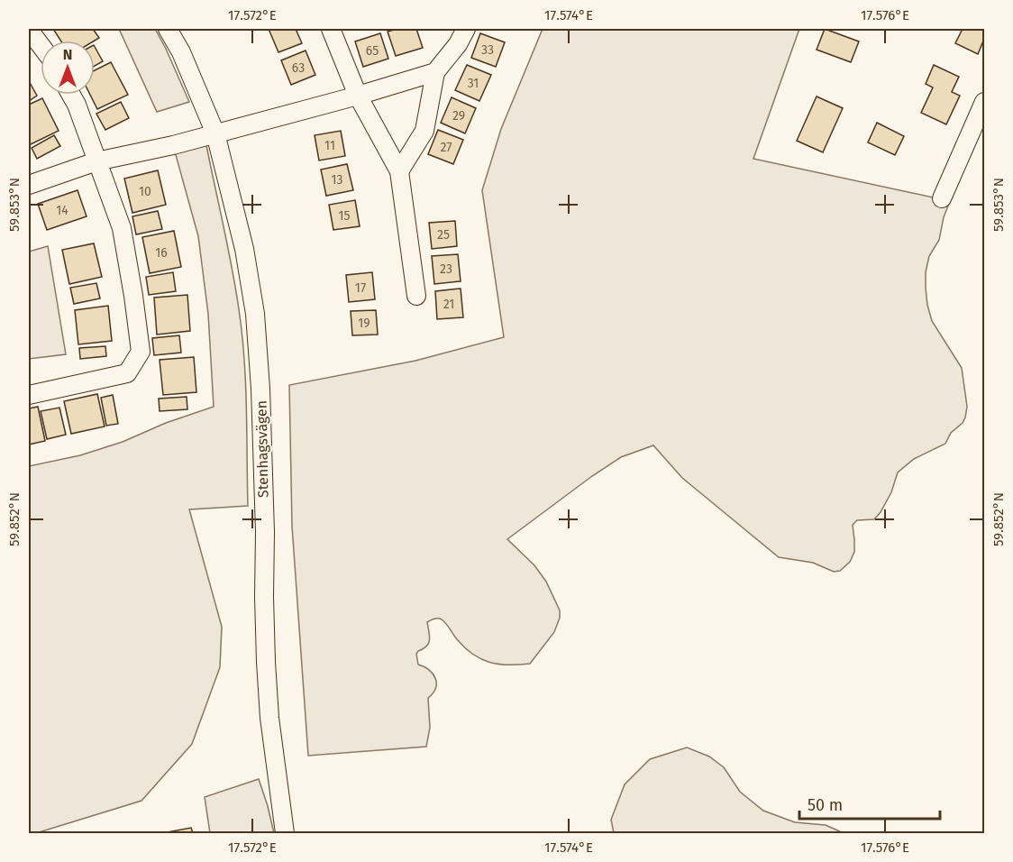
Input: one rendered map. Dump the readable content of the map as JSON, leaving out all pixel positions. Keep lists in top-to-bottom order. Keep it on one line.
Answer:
{"streets":{"street":["Stenhagsvägen"]},"house_numbers":["33","65","63","31","29","11","27","13","10","14","15","25","16","23","17","21","19"],"scale_bar":"50 m","north":"top","coordinates":["17.572°E","17.574°E","17.576°E","59.853°N","59.852°N"]}
